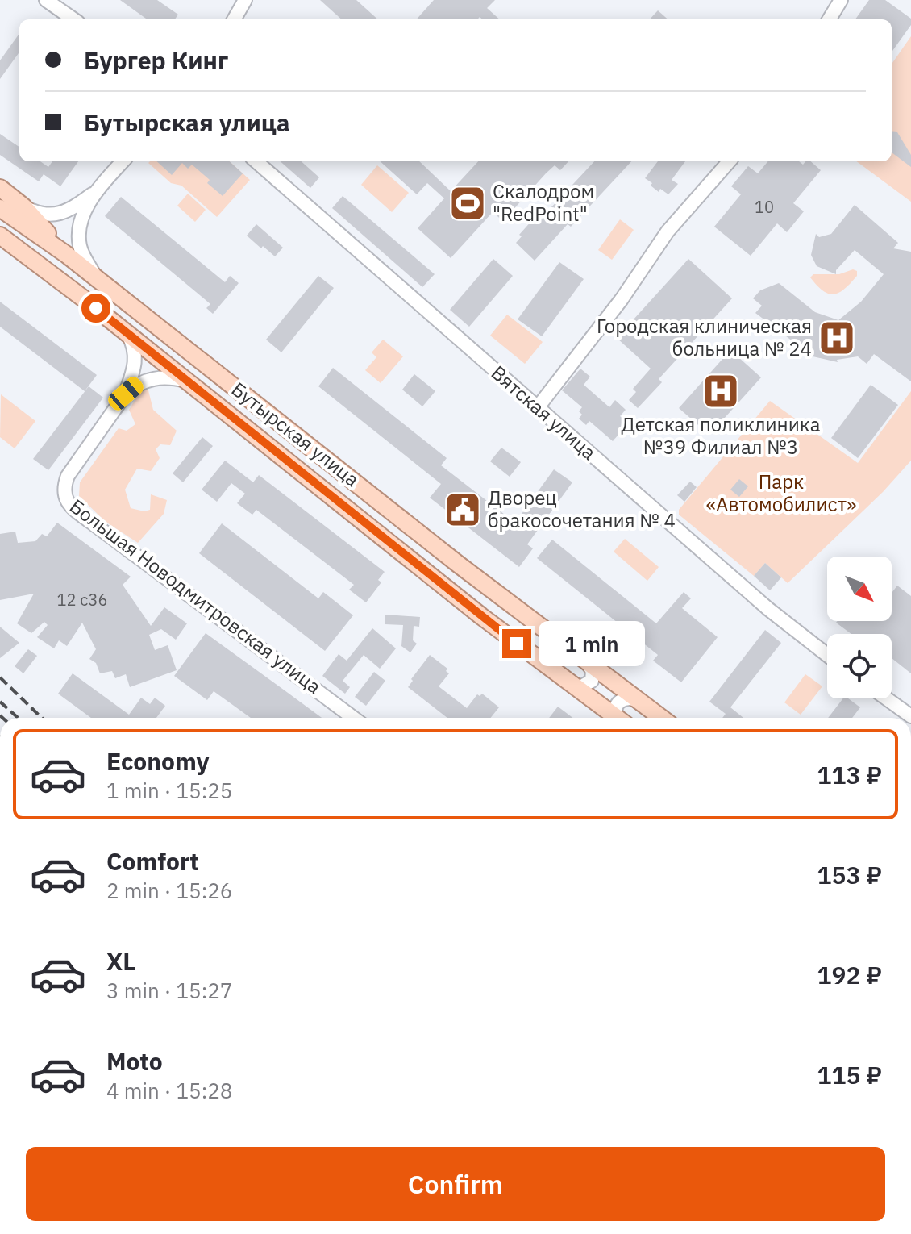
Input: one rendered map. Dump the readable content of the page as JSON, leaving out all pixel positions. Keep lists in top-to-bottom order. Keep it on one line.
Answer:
{"streets":{"main road":["Бутырская улица"],"street":["Вятская улица","Большая Новодмитровская улица"]},"crossings":[["Бутырская улица","Большая Новодмитровская улица"]],"parks":["Парк «Автомобилист»"],"places":{"sports":["Скалодром \"RedPoint\""],"hospital":["Городская клиническая больница № 24","Детская поликлиника №39 Филиал №3"],"public building":["Дворец бракосочетания № 4"]},"house_numbers":["10","12 с36"],"north":"bottom right","page":{"banner":["Бургер Кинг","Бутырская улица"],"bubble":"1 min","list":[{"name":"Economy","note":"1 min · 15:25","value":"113 ₽"},{"name":"Comfort","note":"2 min · 15:26","value":"153 ₽"},{"name":"XL","note":"3 min · 15:27","value":"192 ₽"},{"name":"Moto","note":"4 min · 15:28","value":"115 ₽"}],"buttons":"Confirm"}}
